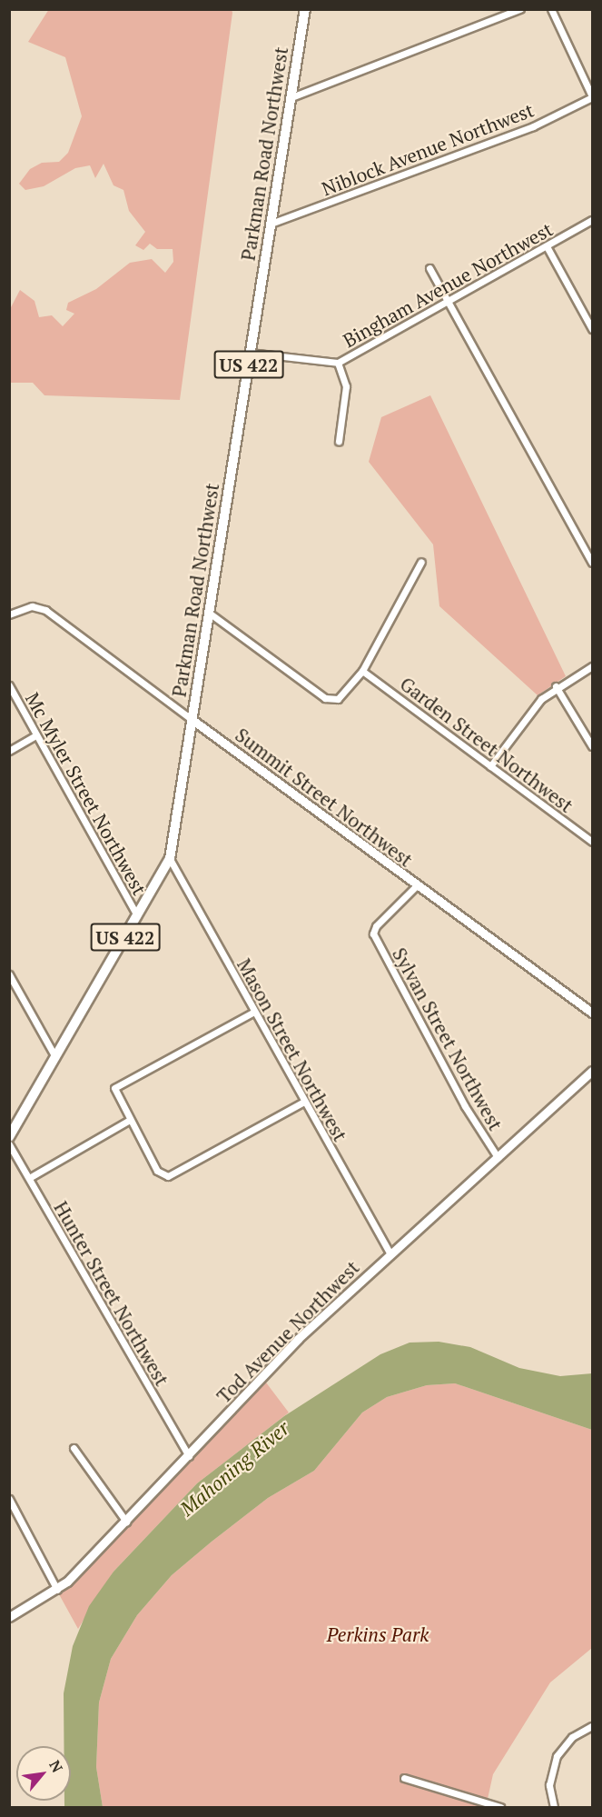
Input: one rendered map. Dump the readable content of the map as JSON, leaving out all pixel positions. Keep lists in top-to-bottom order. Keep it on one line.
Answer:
{"streets":{"main road":["Parkman Road Northwest","US 422","Summit Street Northwest","Tod Avenue Northwest"],"street":["Niblock Avenue Northwest","Bingham Avenue Northwest","Garden Street Northwest","Mc Myler Street Northwest","Sylvan Street Northwest","Mason Street Northwest","Hunter Street Northwest"]},"crossings":[["Niblock Avenue Northwest","Parkman Road Northwest"],["Parkman Road Northwest","Bingham Avenue Northwest"],["Parkman Road Northwest","Mc Myler Street Northwest"],["Parkman Road Northwest","Summit Street Northwest"],["Parkman Road Northwest","Mason Street Northwest"],["Summit Street Northwest","Sylvan Street Northwest"],["Sylvan Street Northwest","Tod Avenue Northwest"],["Mason Street Northwest","Tod Avenue Northwest"],["Hunter Street Northwest","Tod Avenue Northwest"]],"water":["Mahoning River"],"parks":["Perkins Park"],"north":"top right"}
